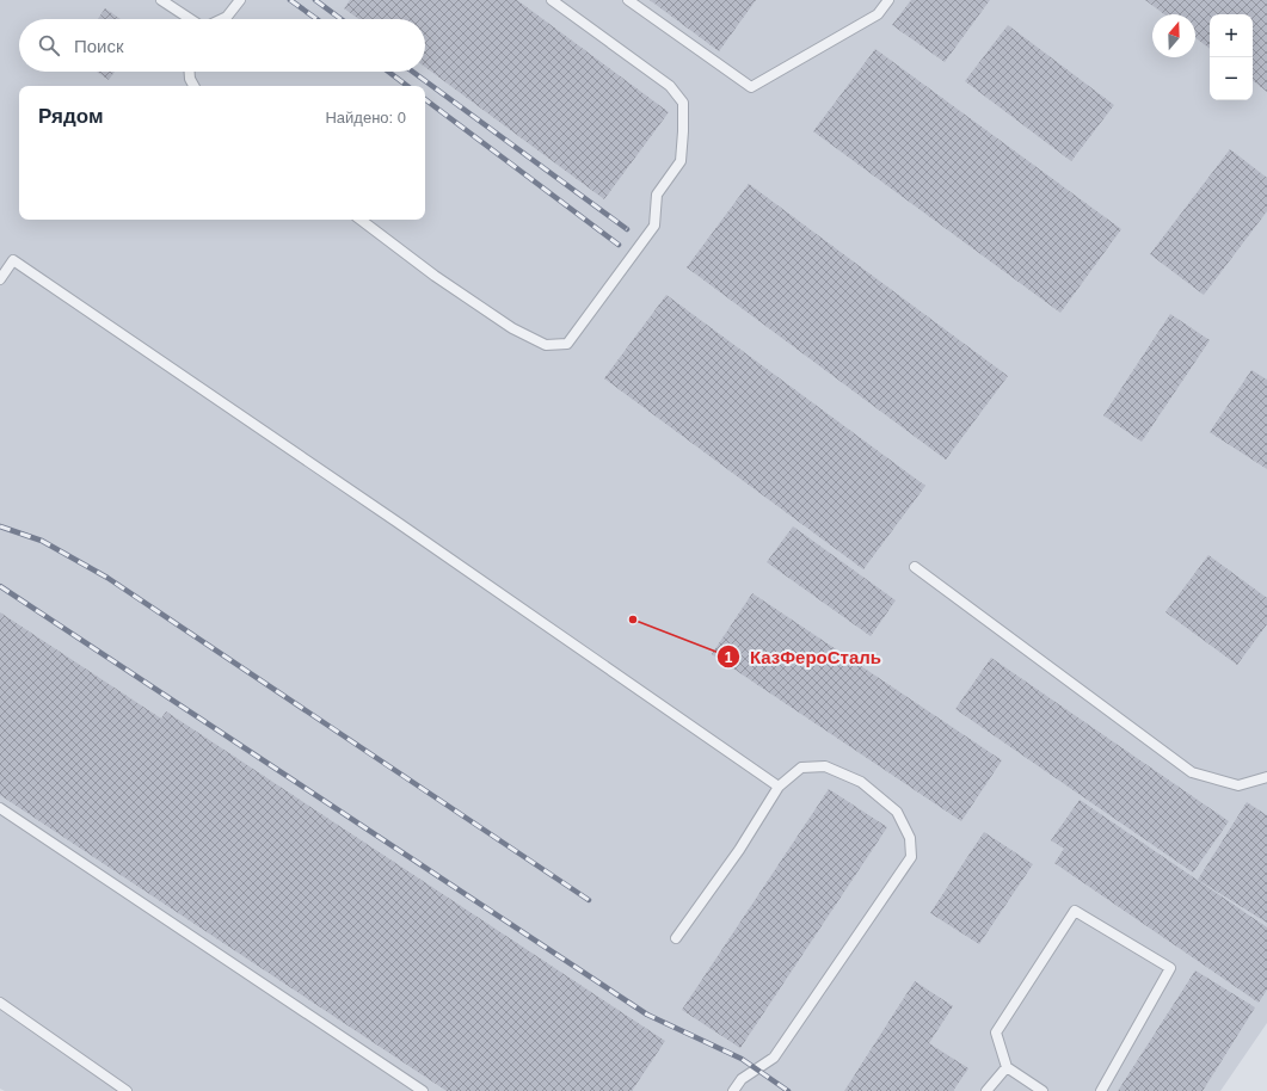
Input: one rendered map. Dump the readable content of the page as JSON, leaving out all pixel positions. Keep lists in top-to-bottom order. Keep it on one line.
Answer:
{"places":["КазФероСталь"],"north":"top","page":{"map_buttons":["+","−"],"search":"Поиск","heading":["Рядом","Найдено: 0"]}}
